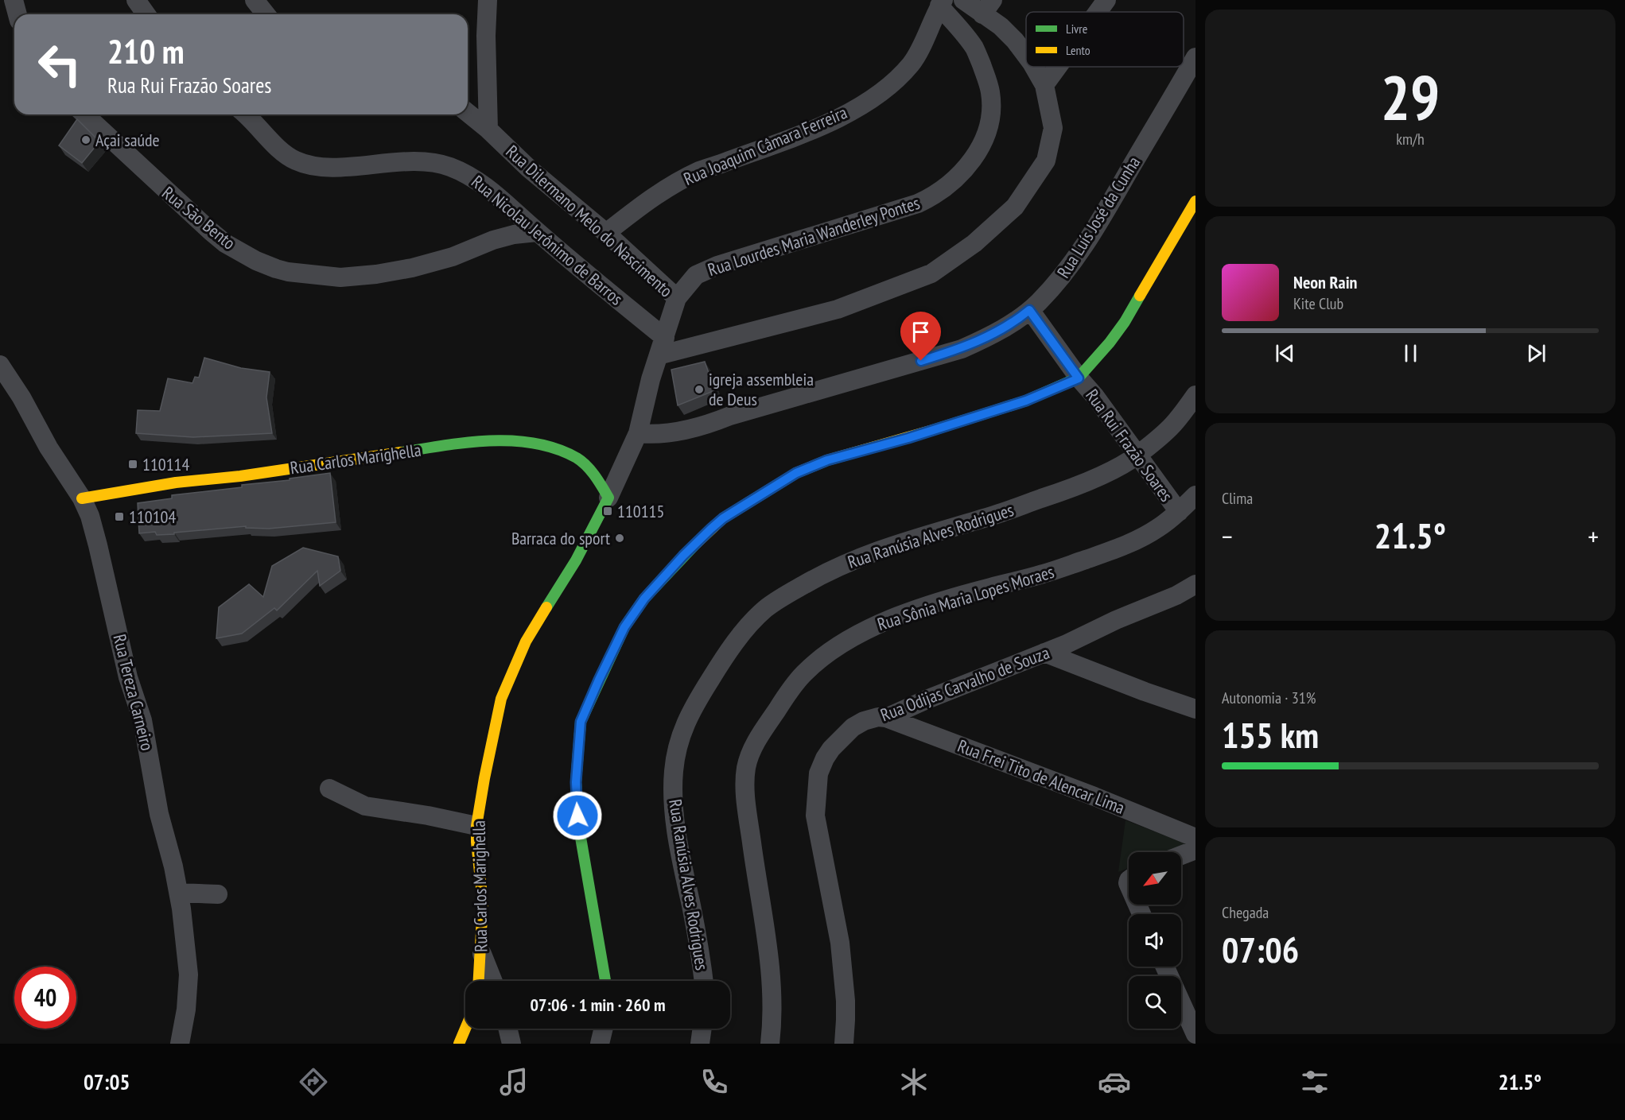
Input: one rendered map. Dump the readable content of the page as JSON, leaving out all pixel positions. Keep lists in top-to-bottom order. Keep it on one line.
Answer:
{"streets":{"street":["Rua Joaquim Câmara Ferreira","Rua Luís José da Cunha","Rua São Bento","Rua Dilermano Melo do Nascimento","Rua Lourdes Maria Wanderley Pontes","Rua Nicolau Jerônimo de Barros","Rua Rui Frazão Soares","Rua Carlos Marighella","Rua Ranúsia Alves Rodrigues","Rua Sônia Maria Lopes Moraes","Rua Odijas Carvalho de Souza","Rua Tereza Carneiro","Rua Frei Tito de Alencar Lima"]},"crossings":[["Rua Joaquim Câmara Ferreira","Rua Dilermano Melo do Nascimento"],["Rua Joaquim Câmara Ferreira","Rua Lourdes Maria Wanderley Pontes"],["Rua Luís José da Cunha","Rua Dilermano Melo do Nascimento"],["Rua Luís José da Cunha","Rua Rui Frazão Soares"],["Rua São Bento","Rua Nicolau Jerônimo de Barros"],["Rua Dilermano Melo do Nascimento","Rua Lourdes Maria Wanderley Pontes"],["Rua Dilermano Melo do Nascimento","Rua Nicolau Jerônimo de Barros"],["Rua Dilermano Melo do Nascimento","Rua Carlos Marighella"],["Rua Rui Frazão Soares","Rua Ranúsia Alves Rodrigues"],["Rua Rui Frazão Soares","Rua Sônia Maria Lopes Moraes"],["Rua Carlos Marighella","Rua Tereza Carneiro"],["Rua Odijas Carvalho de Souza","Rua Frei Tito de Alencar Lima"]],"places":{"other":["Açai saúde","igreja assembleia de Deus","Barraca do sport"],"transit":["110114","110115","110104"]},"legend":["Livre","Lento"],"north":"bottom left","page":{"tile":[["29","km/h"],"Clima",["Autonomia · 31%","155 km"],["Chegada","07:06"]],"turn":["210 m","Rua Rui Frazão Soares"],"song":["Neon Rain","Kite Club"],"heat":["−","21.5°","+"],"limit":"40","trip":"07:06 · 1 min · 260 m","tabs":["07:05","21.5°"]}}
